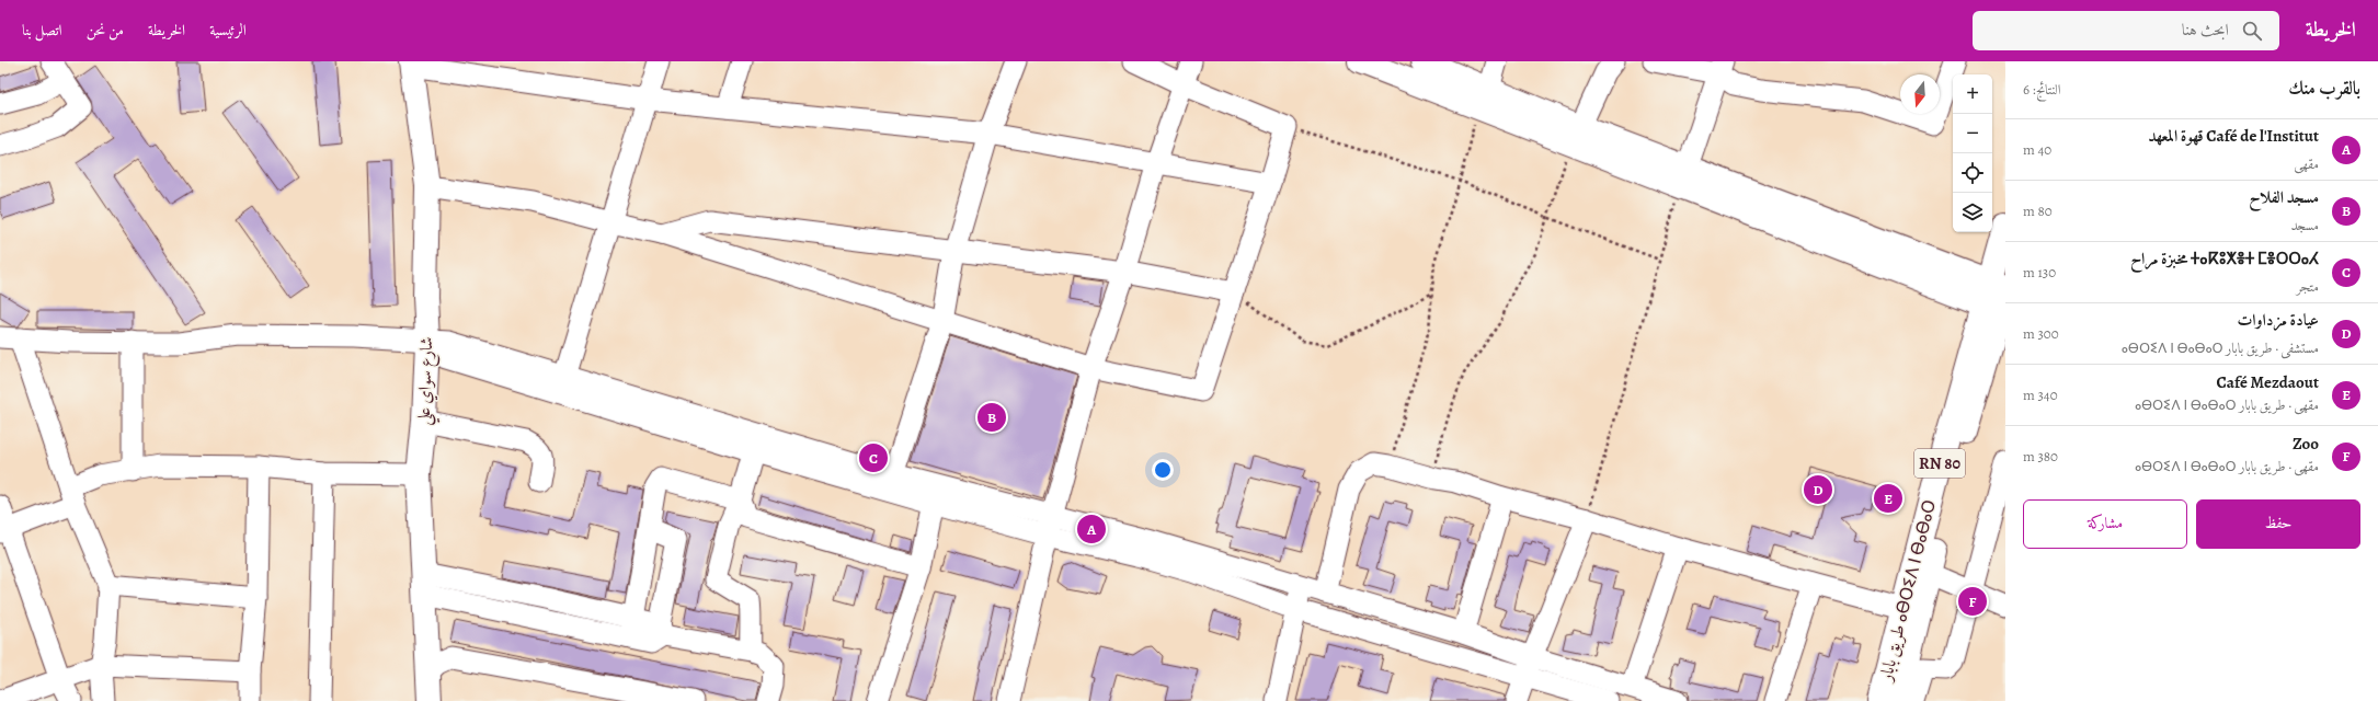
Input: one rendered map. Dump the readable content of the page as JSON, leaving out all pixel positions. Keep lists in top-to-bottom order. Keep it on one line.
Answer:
{"streets":{"main road":["شارع سواي علي","RN 80","طريق بابار ⴰⴱⵔⵉⴷ ⵏ ⴱⴰⴱⴰⵔ"]},"north":"bottom","page":{"header":"الخريطة","search":"ابحث هنا","nav":["الرئيسية","الخريطة","من نحن","اتصل بنا"],"heading":["بالقرب منك","النتائج: 6"],"map_buttons":["+","−"],"list":[{"mark":"A","name":"Café de l'Institut قهوة المعهد","note":"مقهى","value":"40 m"},{"mark":"B","name":"مسجد الفلاح","note":"مسجد","value":"80 m"},{"mark":"C","name":"ⵜⴰⴽⵓⵅⴻⵜ ⵎⴻⵔⵔⴰⵃ مخبزة مراح","note":"متجر","value":"130 m"},{"mark":"D","name":"عيادة مزداوات","note":"مستشفى · طريق بابار ⴰⴱⵔⵉⴷ ⵏ ⴱⴰⴱⴰⵔ","value":"300 m"},{"mark":"E","name":"Café Mezdaout","note":"مقهى · طريق بابار ⴰⴱⵔⵉⴷ ⵏ ⴱⴰⴱⴰⵔ","value":"340 m"},{"mark":"F","name":"Zoo","note":"مقهى · طريق بابار ⴰⴱⵔⵉⴷ ⵏ ⴱⴰⴱⴰⵔ","value":"380 m"}],"pins":["B","C","D","E","A","F"],"buttons":["حفظ","مشاركة"]}}
